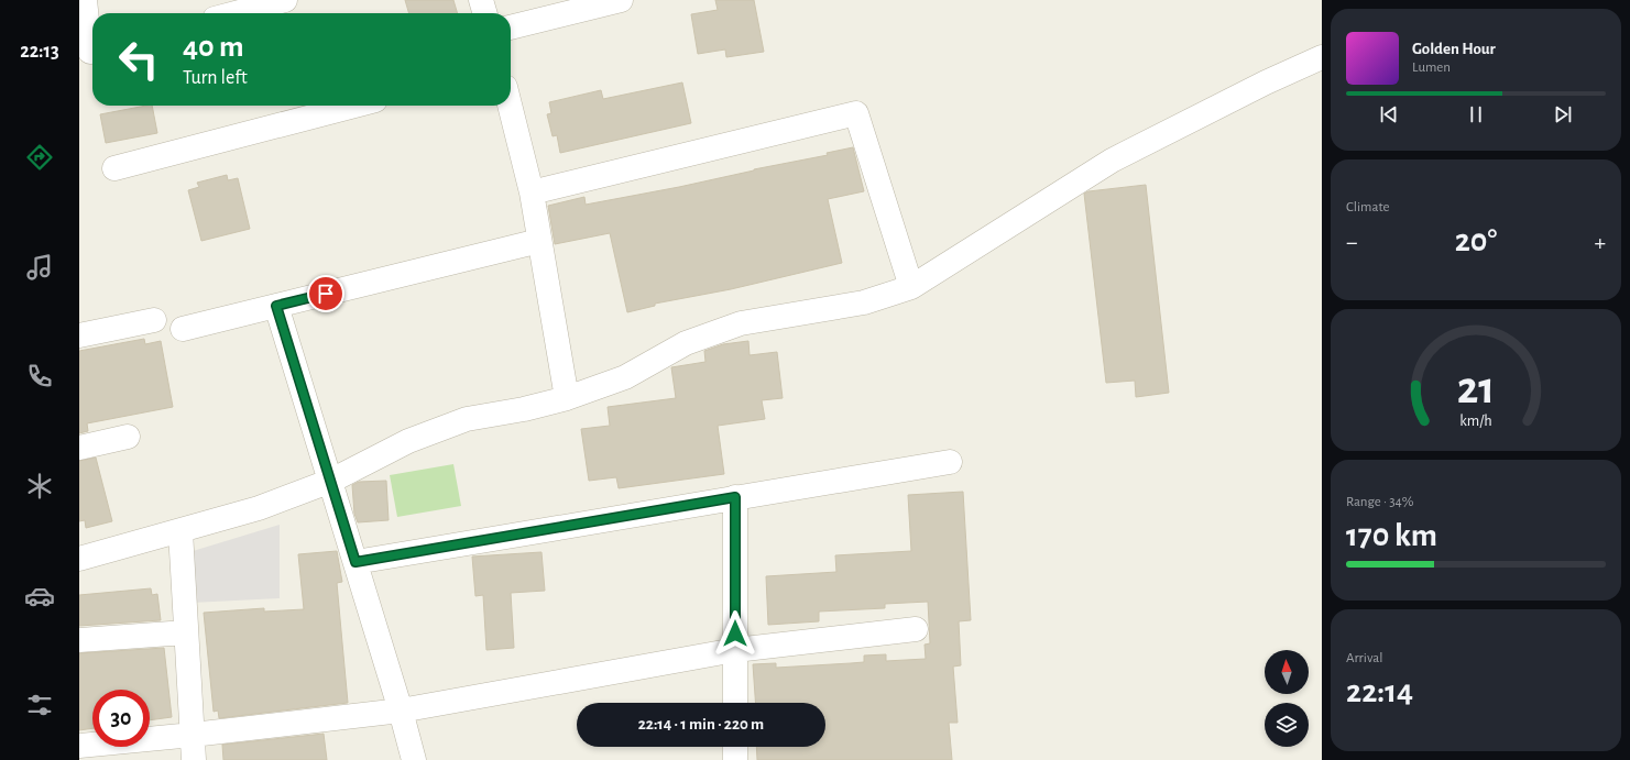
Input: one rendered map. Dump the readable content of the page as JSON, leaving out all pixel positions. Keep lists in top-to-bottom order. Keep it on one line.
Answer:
{"north":"top","page":{"tabs":"22:13","turn":["40 m","Turn left"],"song":["Golden Hour","Lumen"],"tile":["Climate",["Range · 34%","170 km"],["Arrival","22:14"]],"heat":["−","20°","+"],"limit":"30","trip":"22:14 · 1 min · 220 m","gauge":["21","km/h"]}}
